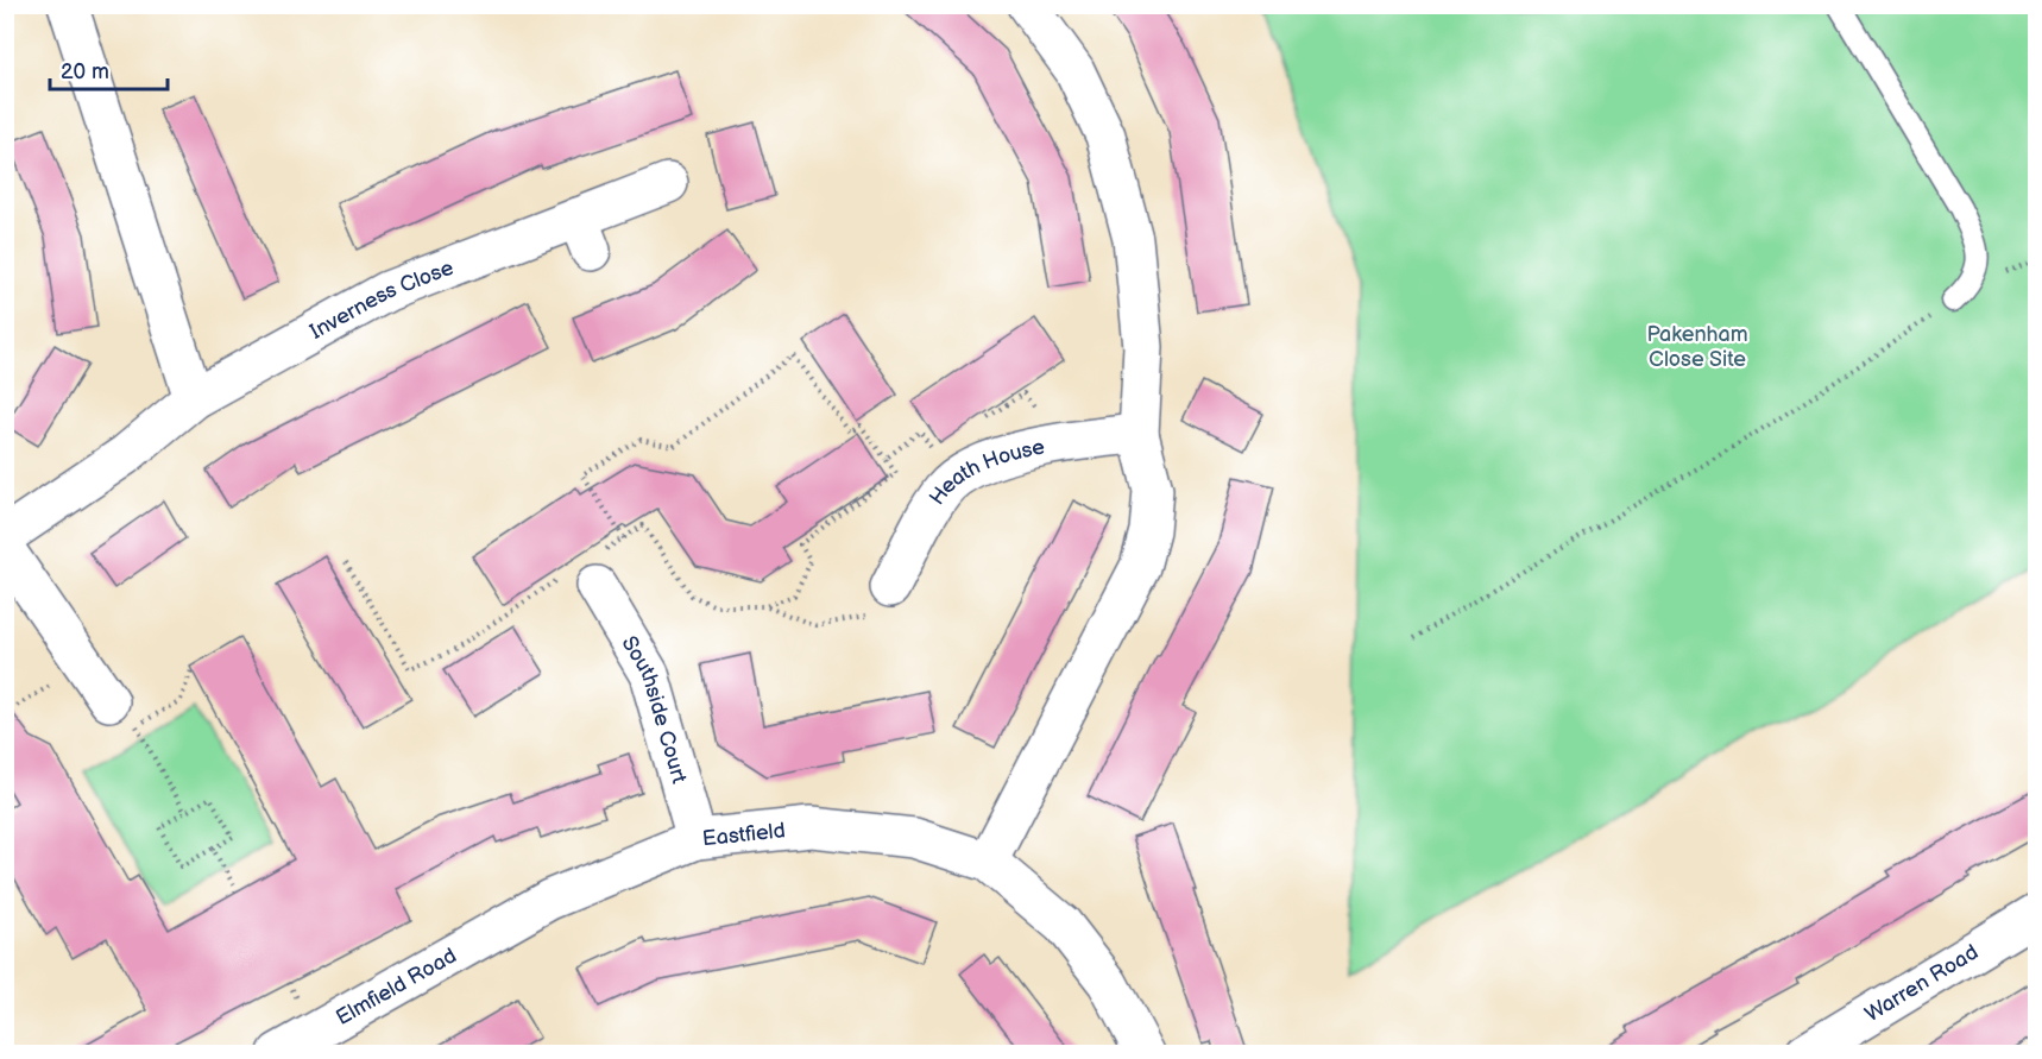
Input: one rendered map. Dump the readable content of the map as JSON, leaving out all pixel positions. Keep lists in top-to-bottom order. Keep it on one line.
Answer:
{"streets":{"street":["Inverness Close","Heath House","Southside Court","Eastfield","Warren Road","Elmfield Road"]},"crossings":[["Southside Court","Eastfield"],["Eastfield","Elmfield Road"]],"parks":["Pakenham Close Site"],"scale_bar":"20 m"}
